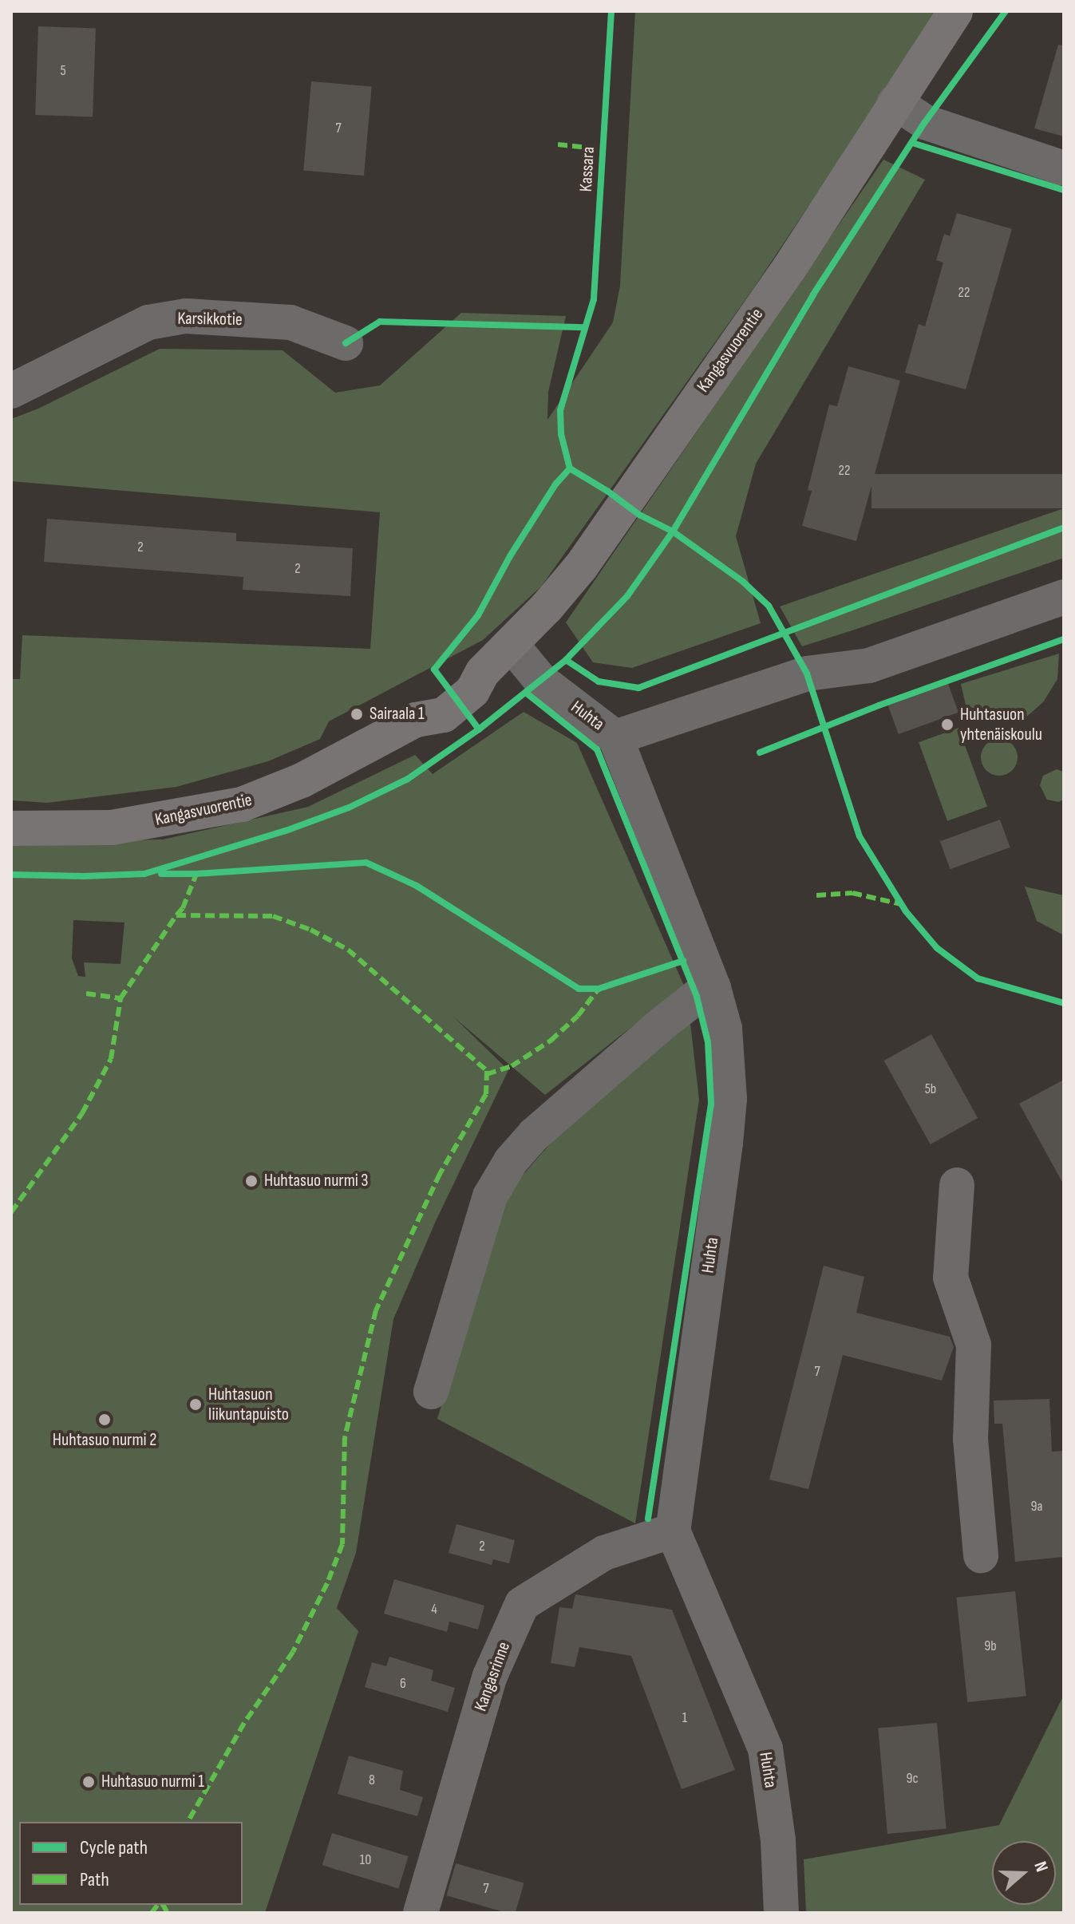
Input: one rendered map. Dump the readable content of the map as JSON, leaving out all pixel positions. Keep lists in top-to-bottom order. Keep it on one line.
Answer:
{"streets":{"main road":["Kangasvuorentie"],"street":["Karsikkotie","Huhta","Kangasrinne"],"cycle path":["Kassara"]},"crossings":[["Kangasvuorentie","Huhta"],["Huhta","Kangasrinne"]],"places":["Sairaala 1","Huhtasuon yhtenäiskoulu","Huhtasuo nurmi 3","Huhtasuon liikuntapuisto","Huhtasuo nurmi 2","Huhtasuo nurmi 1"],"house_numbers":["5","7","22","22","2","2","5b","7","9a","2","4","9b","6","1","9c","8","10","7"],"legend":["Cycle path","Path"],"north":"right"}
